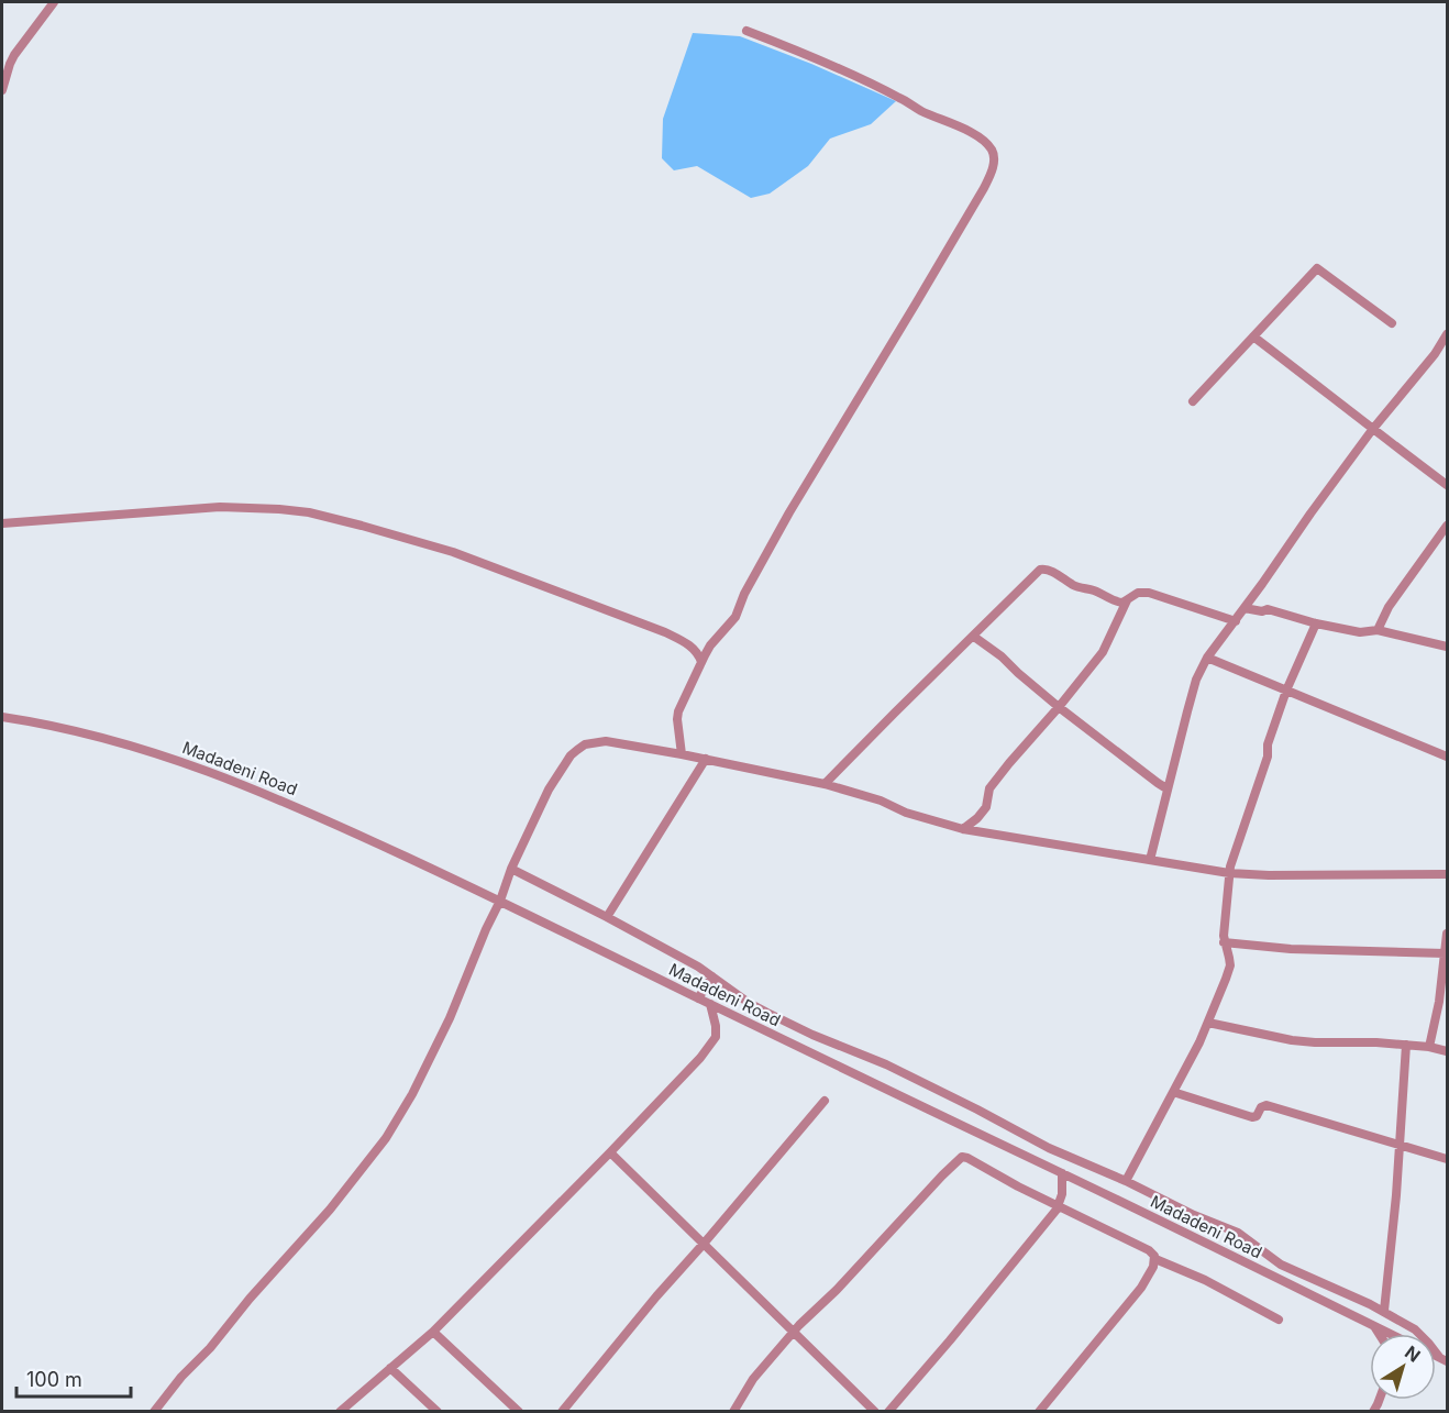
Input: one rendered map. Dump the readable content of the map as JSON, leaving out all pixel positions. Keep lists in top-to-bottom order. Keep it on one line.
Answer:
{"streets":{"street":["Madadeni Road"]},"scale_bar":"100 m","north":"top right"}
